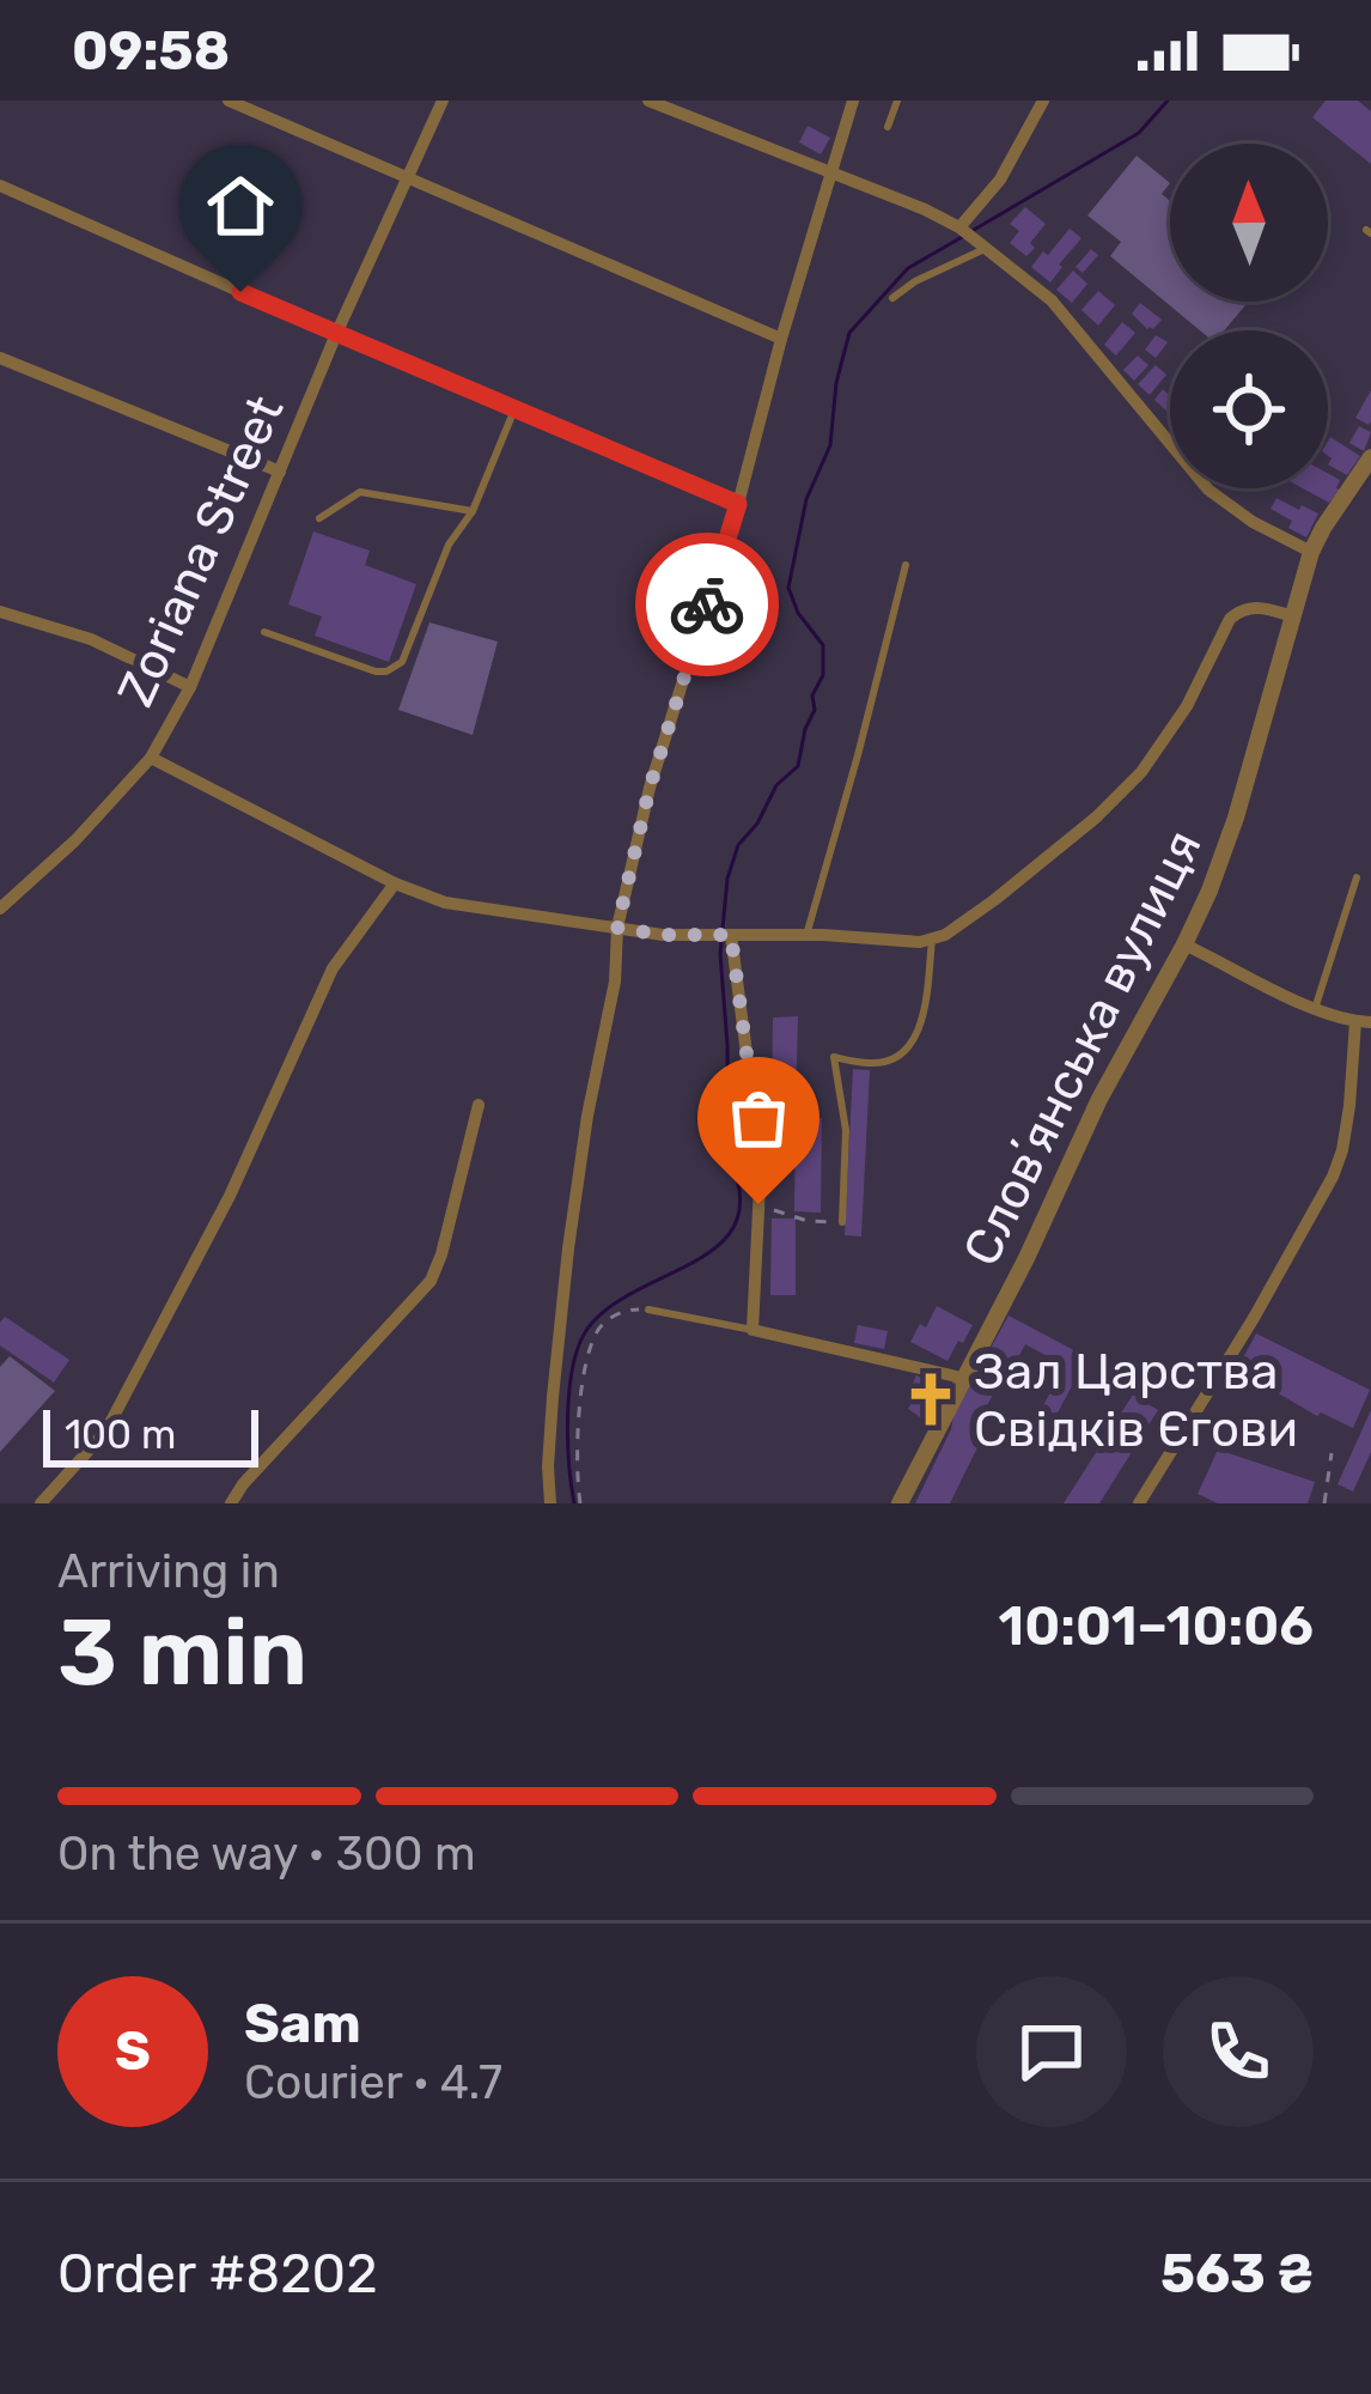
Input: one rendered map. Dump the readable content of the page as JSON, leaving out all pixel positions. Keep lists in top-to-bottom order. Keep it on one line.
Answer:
{"streets":{"street":["Zoriana Street","Словʼянська вулиця"]},"places":{"church":["Зал Царства Свідків Єгови"]},"scale_bar":"100 m","north":"top","page":{"status":"09:58","scale":"100 m","heading":["3 min","Arriving in","10:01–10:06"],"panel":["Sam","Courier · 4.7","Order #8202","563 ₴"],"bar":"On the way · 300 m","round":"S"}}
